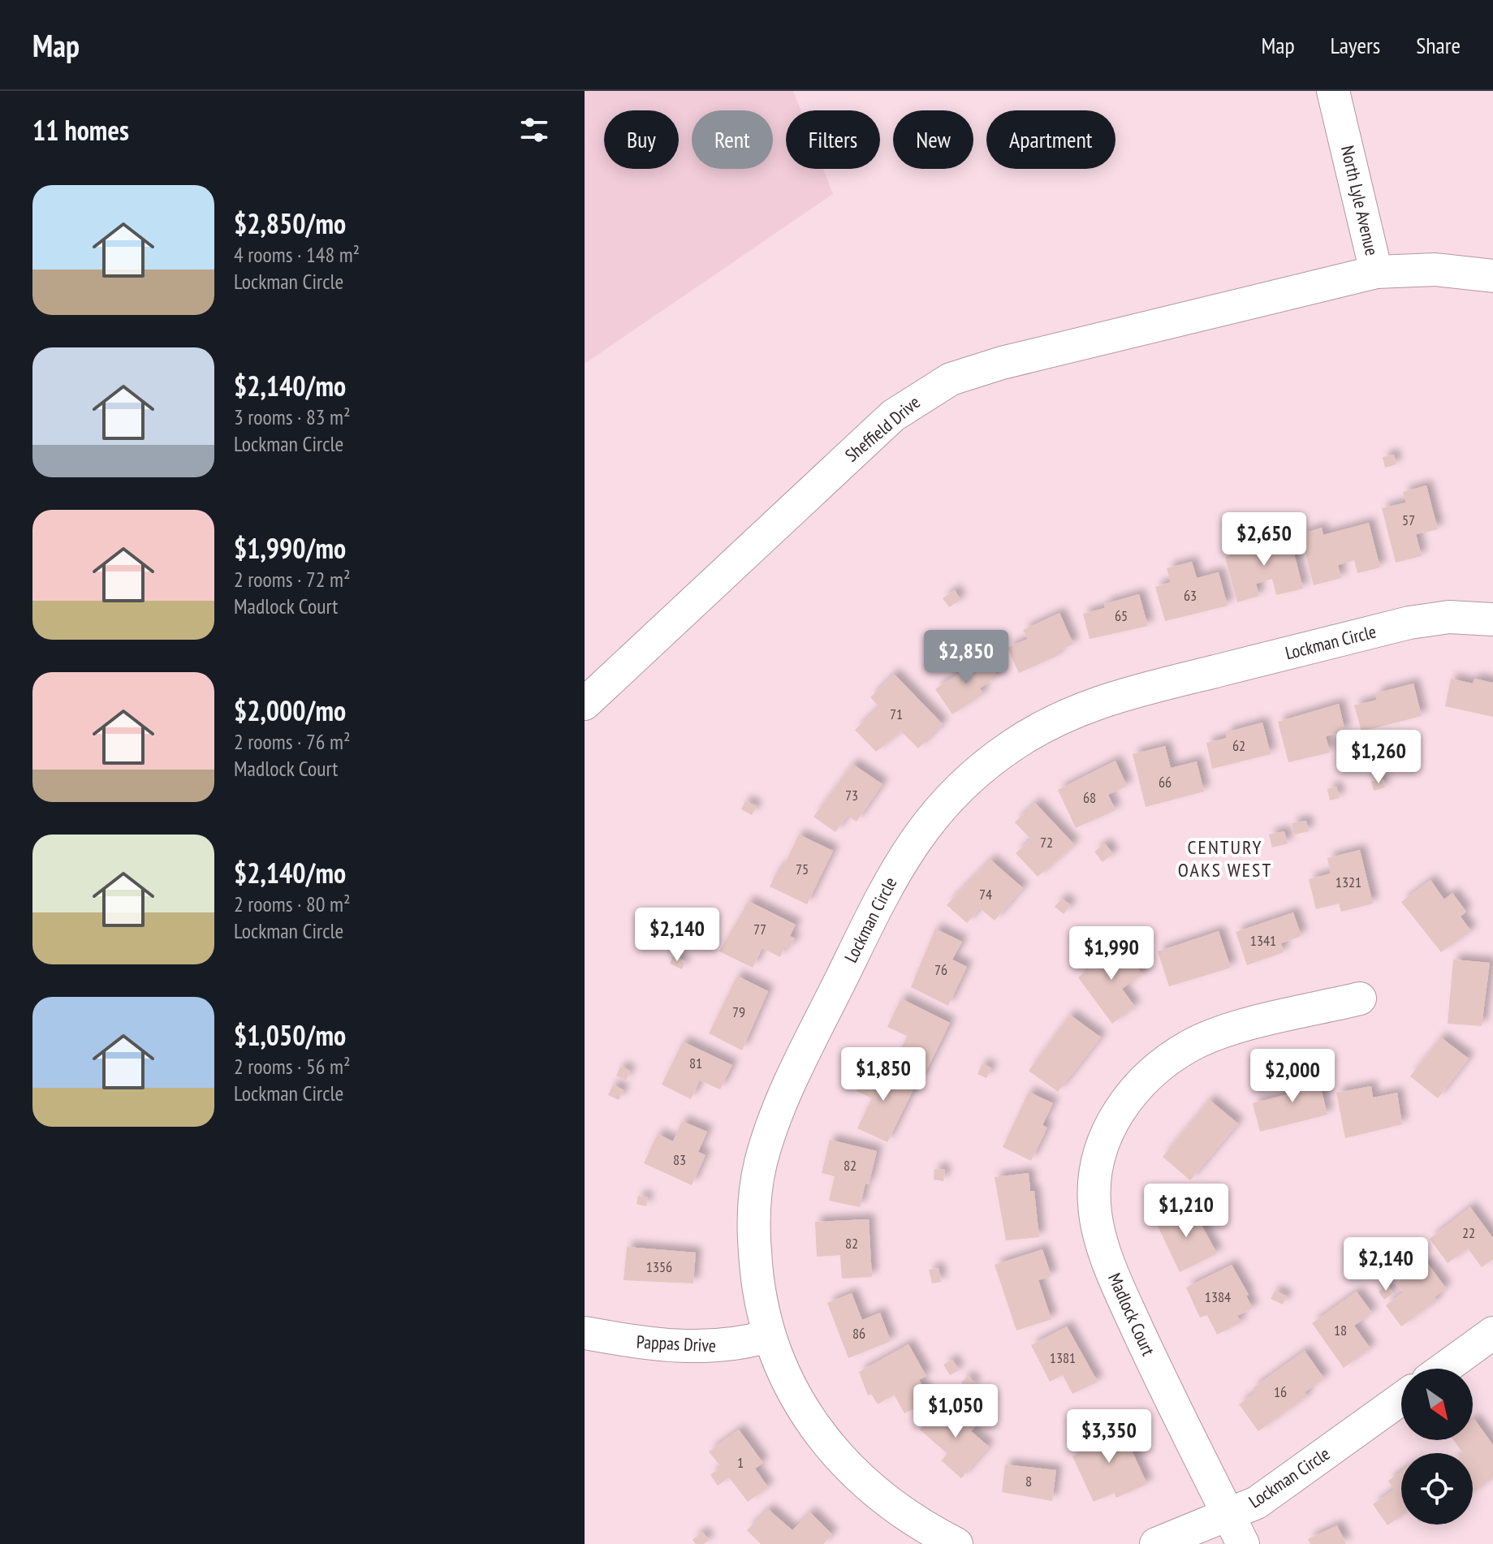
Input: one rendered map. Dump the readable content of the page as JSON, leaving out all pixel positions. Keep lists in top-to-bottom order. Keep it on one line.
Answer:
{"streets":{"street":["North Lyle Avenue","Sheffield Drive","Lockman Circle","Madlock Court","Pappas Drive"]},"crossings":[["North Lyle Avenue","Sheffield Drive"],["Lockman Circle","Madlock Court"],["Lockman Circle","Pappas Drive"]],"districts":["CENTURY OAKS WEST"],"house_numbers":["57","63","65","71","62","66","73","68","72","75","1321","74","77","1341","76","79","81","83","82","22","82","1356","1384","18","86","1381","16","1","8"],"north":"bottom right","page":{"header":"Map","nav":["Map","Layers","Share"],"heading":"11 homes","chip":["Buy","Rent","Filters","New","Apartment"],"list":[{"name":"$2,850/mo","note":"4 rooms · 148 m² · Lockman Circle"},{"name":"$2,140/mo","note":"3 rooms · 83 m² · Lockman Circle"},{"name":"$1,990/mo","note":"2 rooms · 72 m² · Madlock Court"},{"name":"$2,000/mo","note":"2 rooms · 76 m² · Madlock Court"},{"name":"$2,140/mo","note":"2 rooms · 80 m² · Lockman Circle"},{"name":"$1,050/mo","note":"2 rooms · 56 m² · Lockman Circle"}],"price":["$2,650","$2,850","$1,260","$2,140","$1,990","$1,850","$2,000","$1,210","$2,140","$1,050","$3,350"]}}
